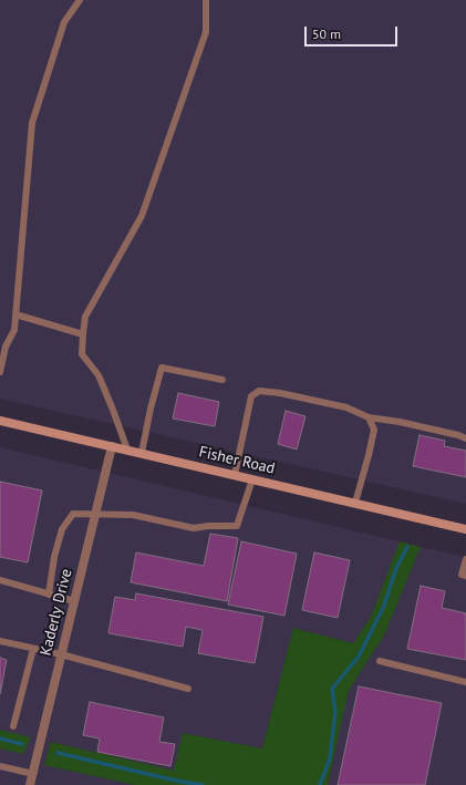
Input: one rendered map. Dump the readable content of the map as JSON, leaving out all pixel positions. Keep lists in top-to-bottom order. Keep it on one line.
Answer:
{"streets":{"main road":["Fisher Road"],"street":["Kaderly Drive"]},"crossings":[["Fisher Road","Kaderly Drive"]],"scale_bar":"50 m"}
